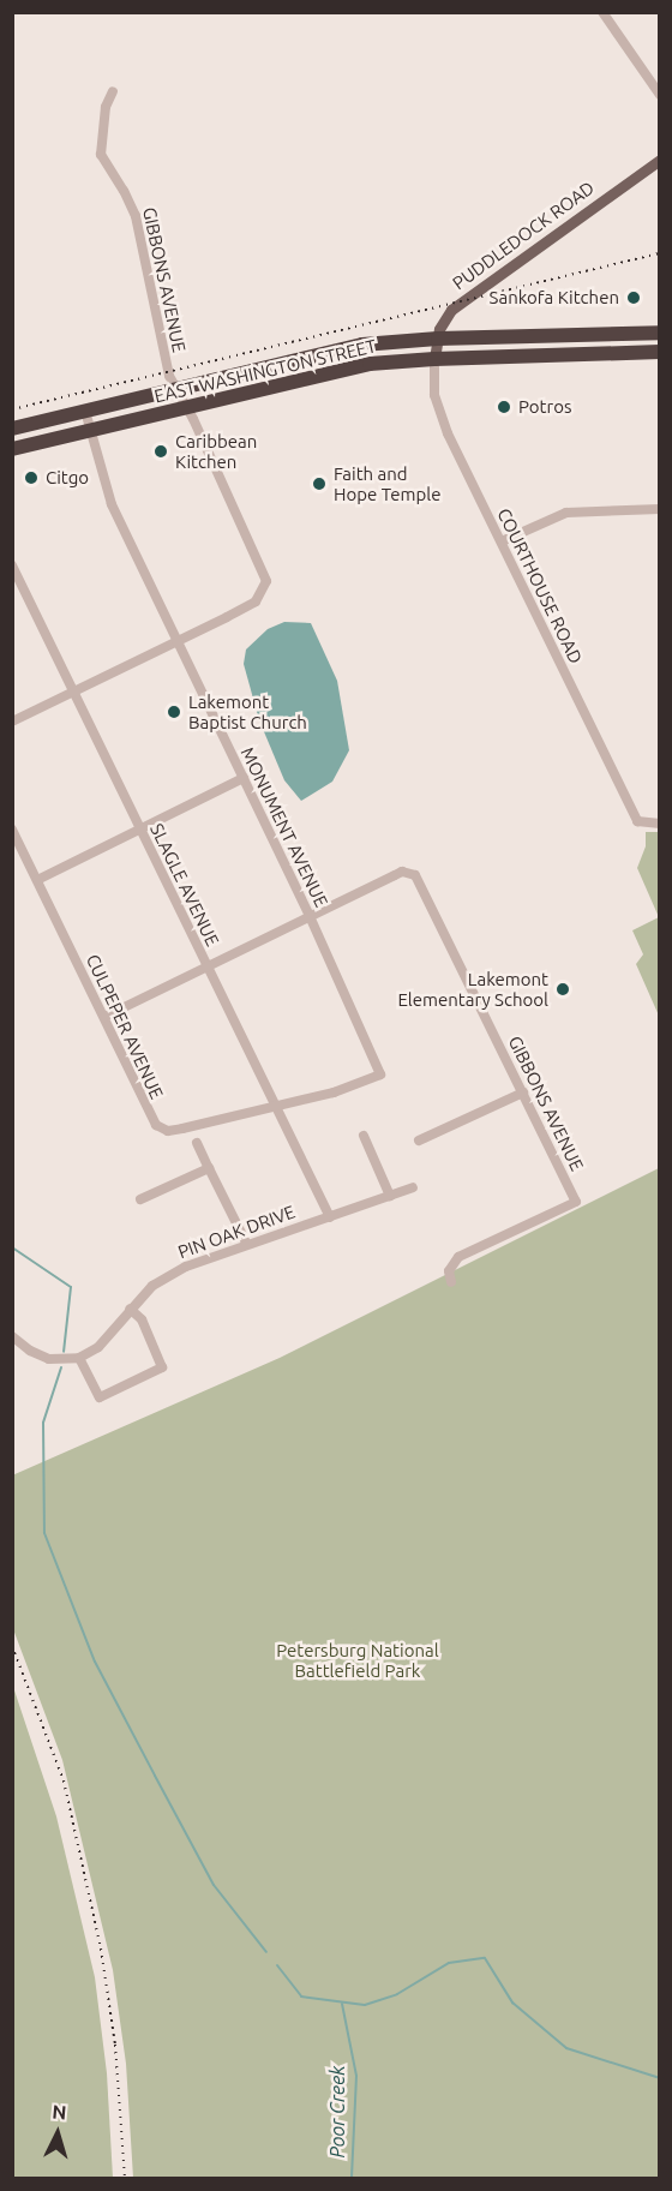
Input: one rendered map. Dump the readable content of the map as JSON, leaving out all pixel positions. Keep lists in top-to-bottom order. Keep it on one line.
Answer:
{"streets":{"highway":["EAST WASHINGTON STREET"],"main road":["PUDDLEDOCK ROAD"],"street":["GIBBONS AVENUE","COURTHOUSE ROAD","MONUMENT AVENUE","SLAGLE AVENUE","CULPEPER AVENUE","PIN OAK DRIVE"]},"crossings":[["PUDDLEDOCK ROAD","EAST WASHINGTON STREET"],["PUDDLEDOCK ROAD","COURTHOUSE ROAD"],["GIBBONS AVENUE","EAST WASHINGTON STREET"],["GIBBONS AVENUE","MONUMENT AVENUE"],["GIBBONS AVENUE","SLAGLE AVENUE"],["EAST WASHINGTON STREET","COURTHOUSE ROAD"],["EAST WASHINGTON STREET","MONUMENT AVENUE"],["MONUMENT AVENUE","SLAGLE AVENUE"],["MONUMENT AVENUE","CULPEPER AVENUE"],["SLAGLE AVENUE","CULPEPER AVENUE"],["SLAGLE AVENUE","PIN OAK DRIVE"]],"water":["Poor Creek"],"parks":["Petersburg National Battlefield Park"],"places":["Sankofa Kitchen","Potros","Caribbean Kitchen","Citgo","Faith and Hope Temple","Lakemont Baptist Church","Lakemont Elementary School"],"north":"top"}
